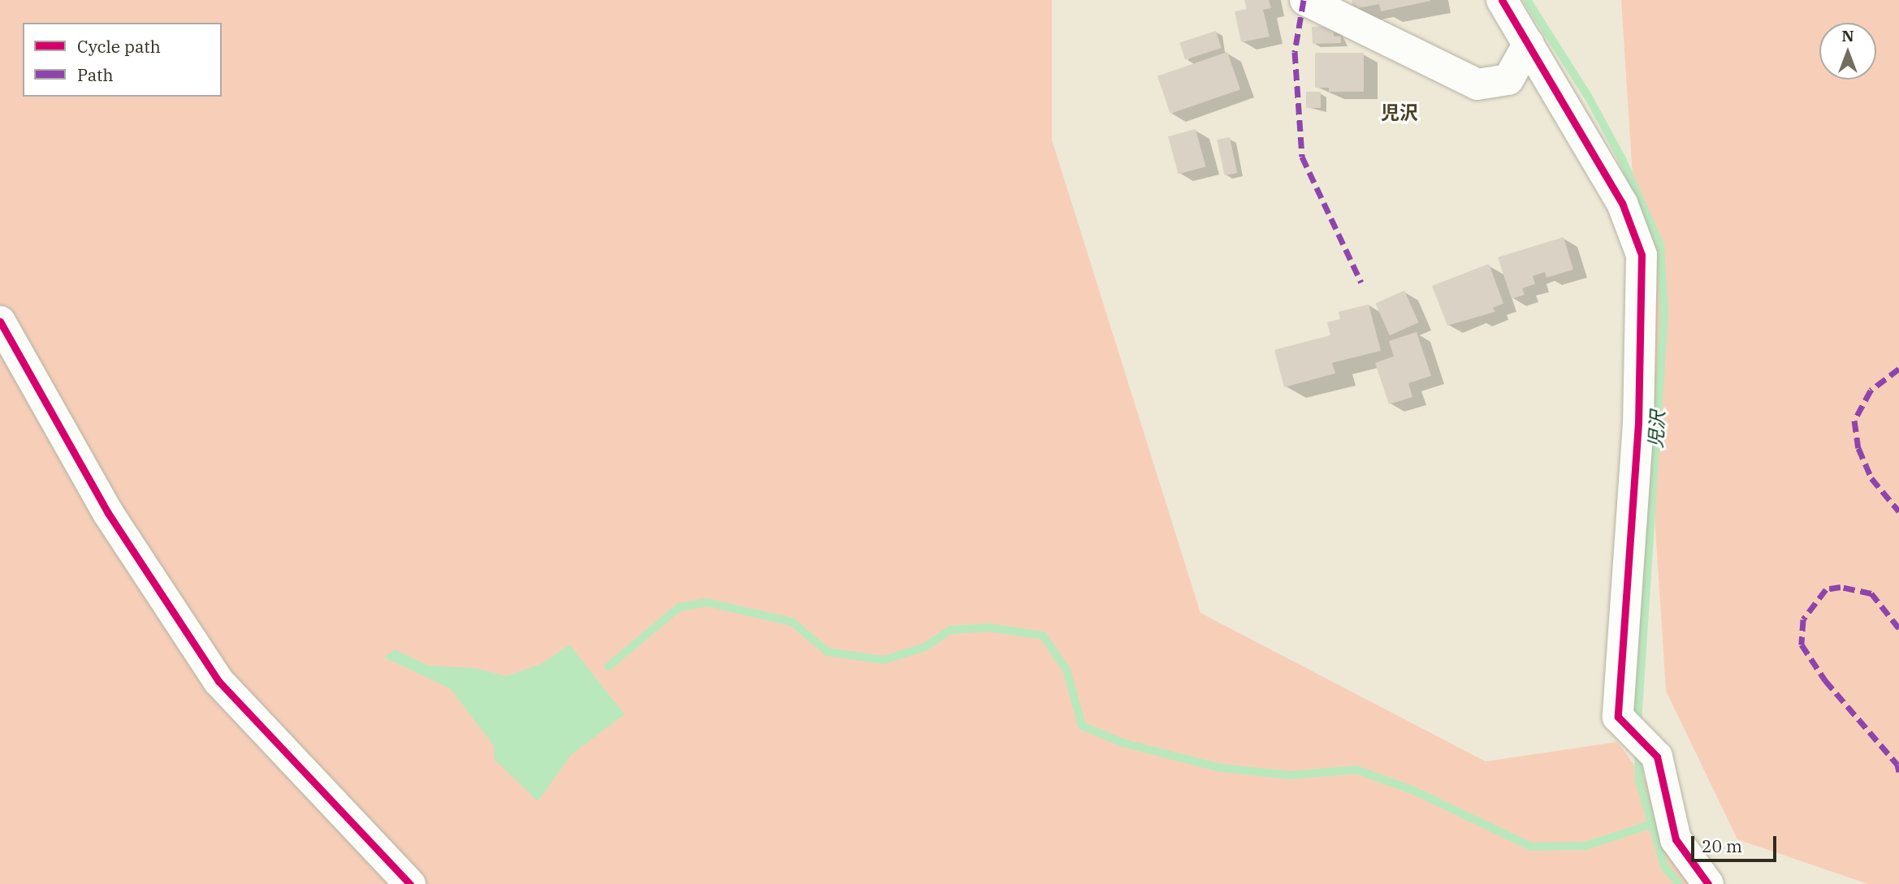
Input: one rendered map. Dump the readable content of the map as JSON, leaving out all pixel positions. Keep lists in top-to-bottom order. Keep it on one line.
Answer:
{"districts":["児沢"],"water":["児沢"],"legend":["Cycle path","Path"],"scale_bar":"20 m","north":"top"}
